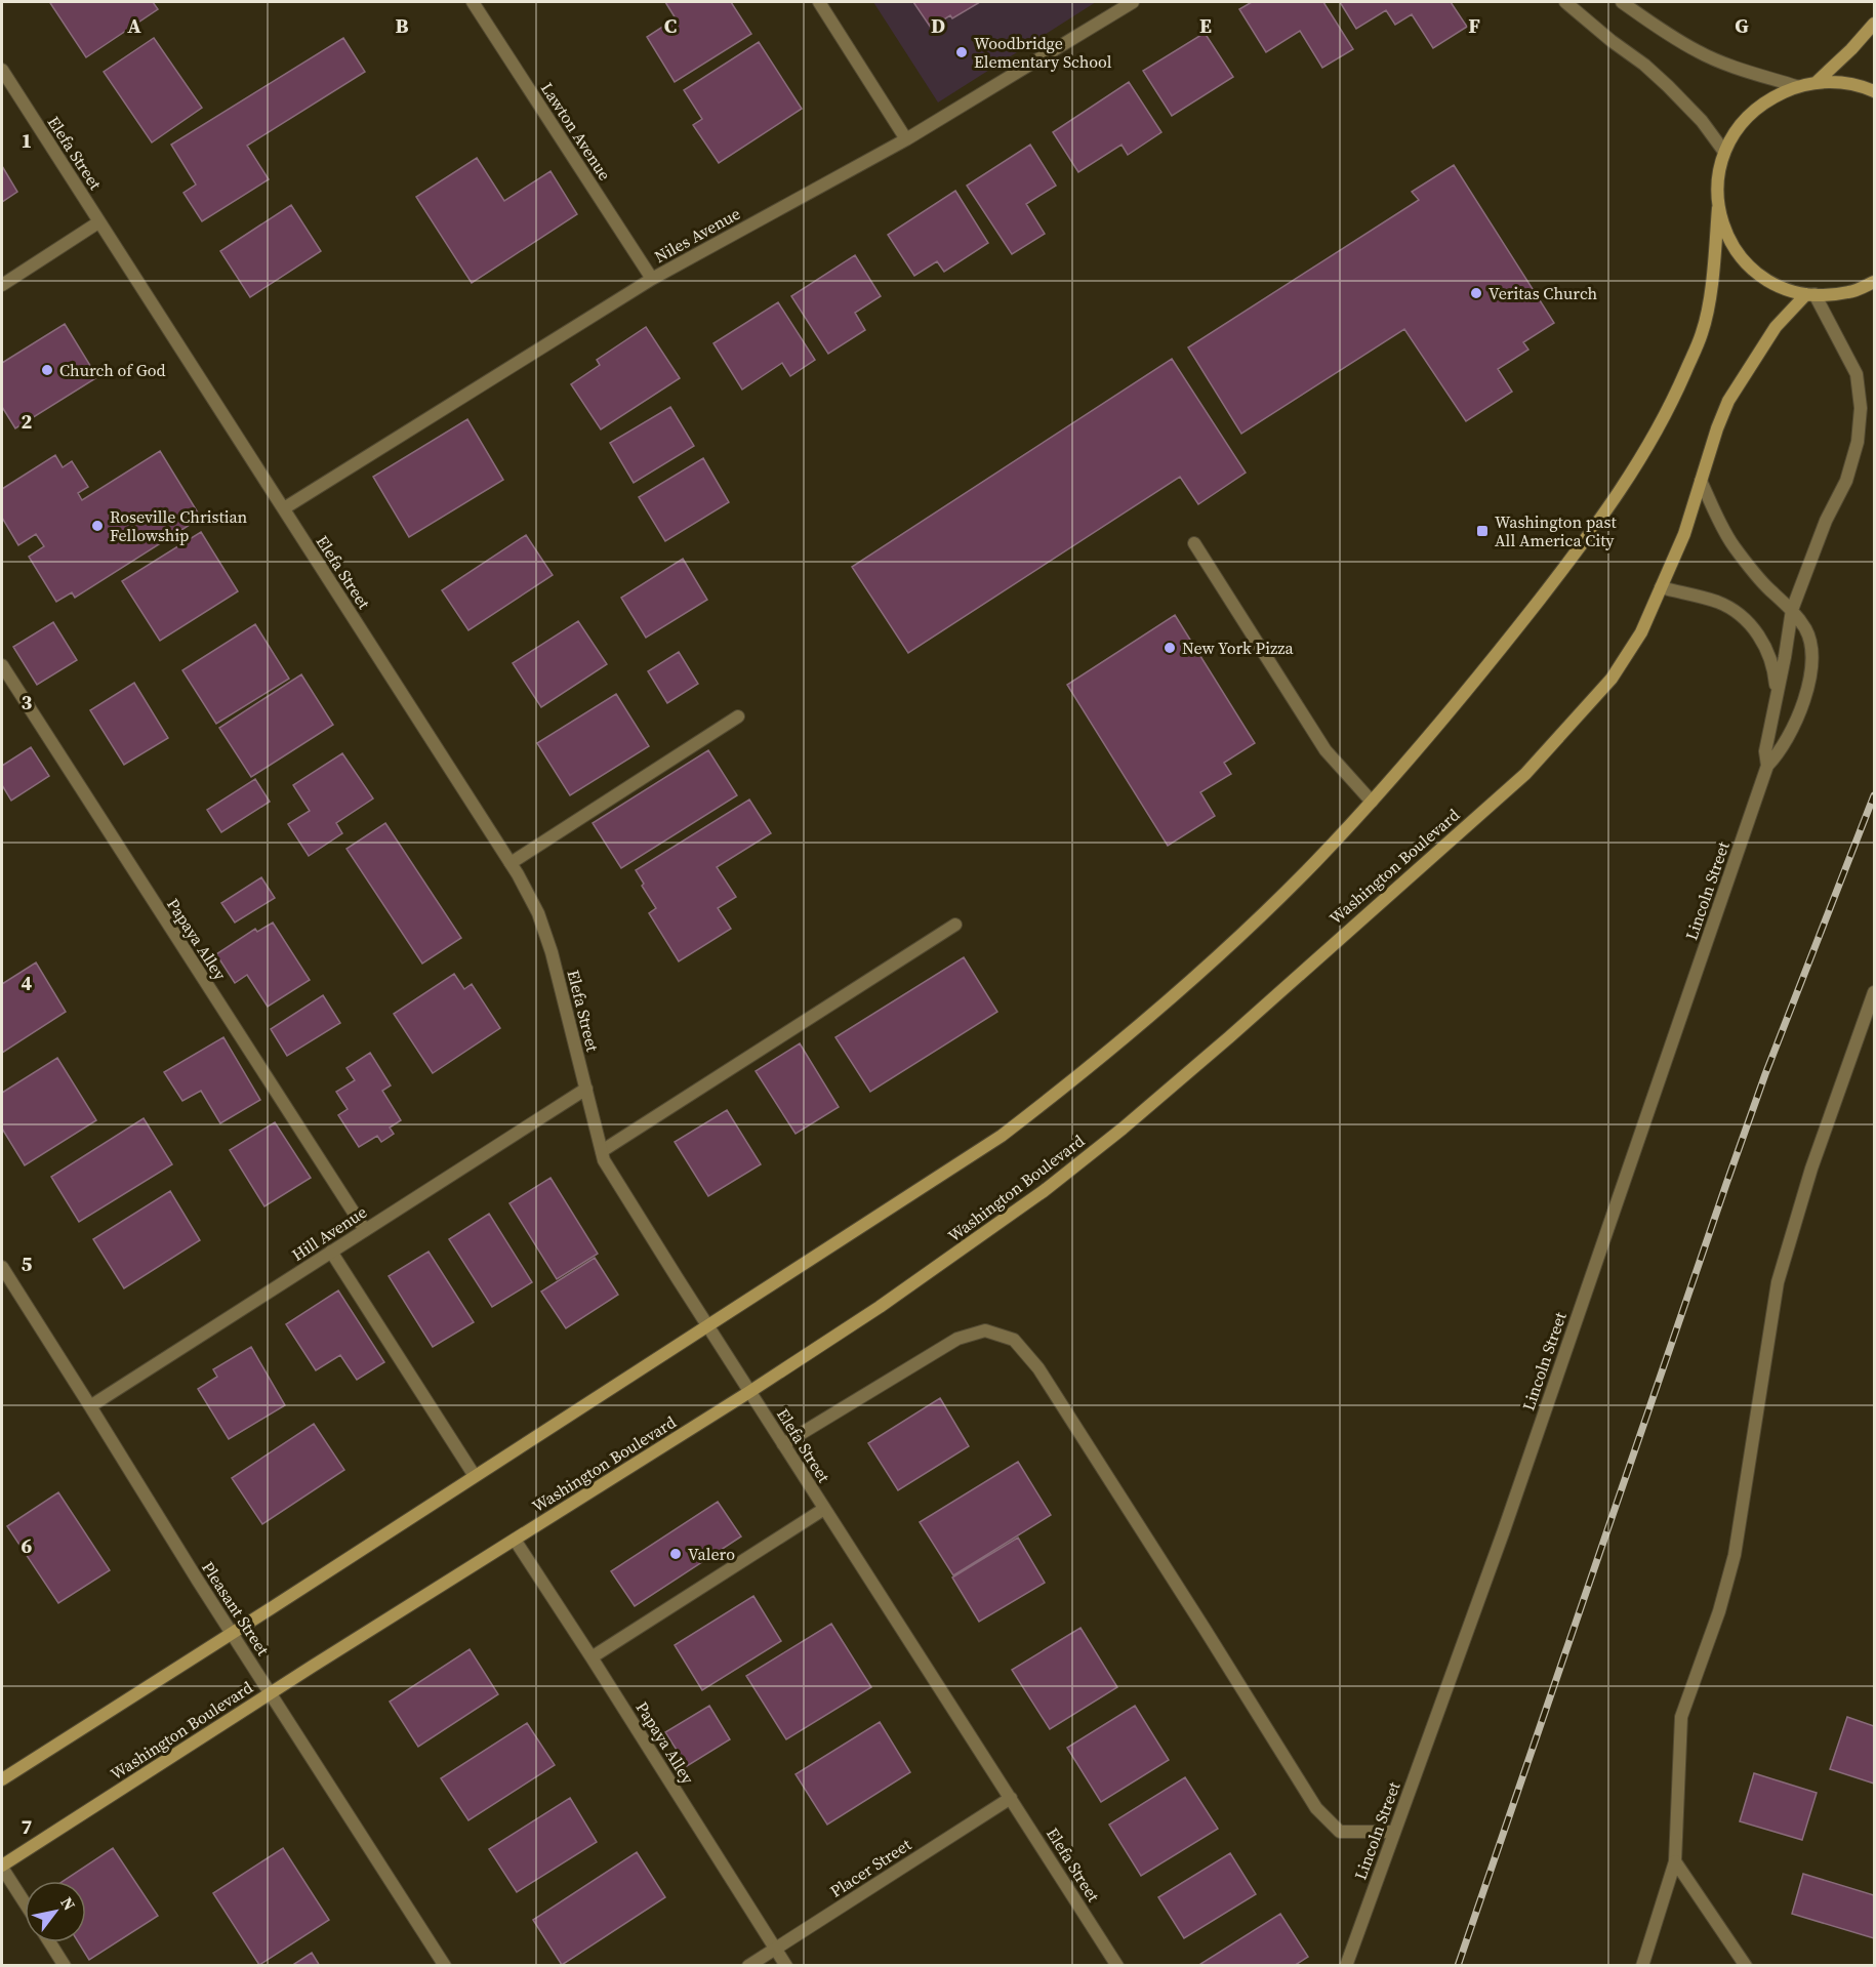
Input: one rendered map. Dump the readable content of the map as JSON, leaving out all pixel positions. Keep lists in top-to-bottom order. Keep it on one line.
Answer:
{"streets":{"main road":["Washington Boulevard"],"street":["Lawton Avenue","Elefa Street","Niles Avenue","Lincoln Street","Papaya Alley","Hill Avenue","Pleasant Street","Placer Street"]},"crossings":[["Lawton Avenue","Niles Avenue"],["Elefa Street","Niles Avenue"],["Elefa Street","Washington Boulevard"],["Elefa Street","Hill Avenue"],["Elefa Street","Placer Street"],["Washington Boulevard","Lincoln Street"],["Washington Boulevard","Papaya Alley"],["Washington Boulevard","Pleasant Street"],["Papaya Alley","Hill Avenue"],["Papaya Alley","Placer Street"],["Hill Avenue","Pleasant Street"]],"places":{"other":["Woodbridge Elementary School","Veritas Church","Church of God","Roseville Christian Fellowship","New York Pizza","Valero"],"transit":["Washington past All America City"]},"north":"top right","grid":{"columns":["A","B","C","D","E","F","G"],"rows":["1","2","3","4","5","6","7"]}}
